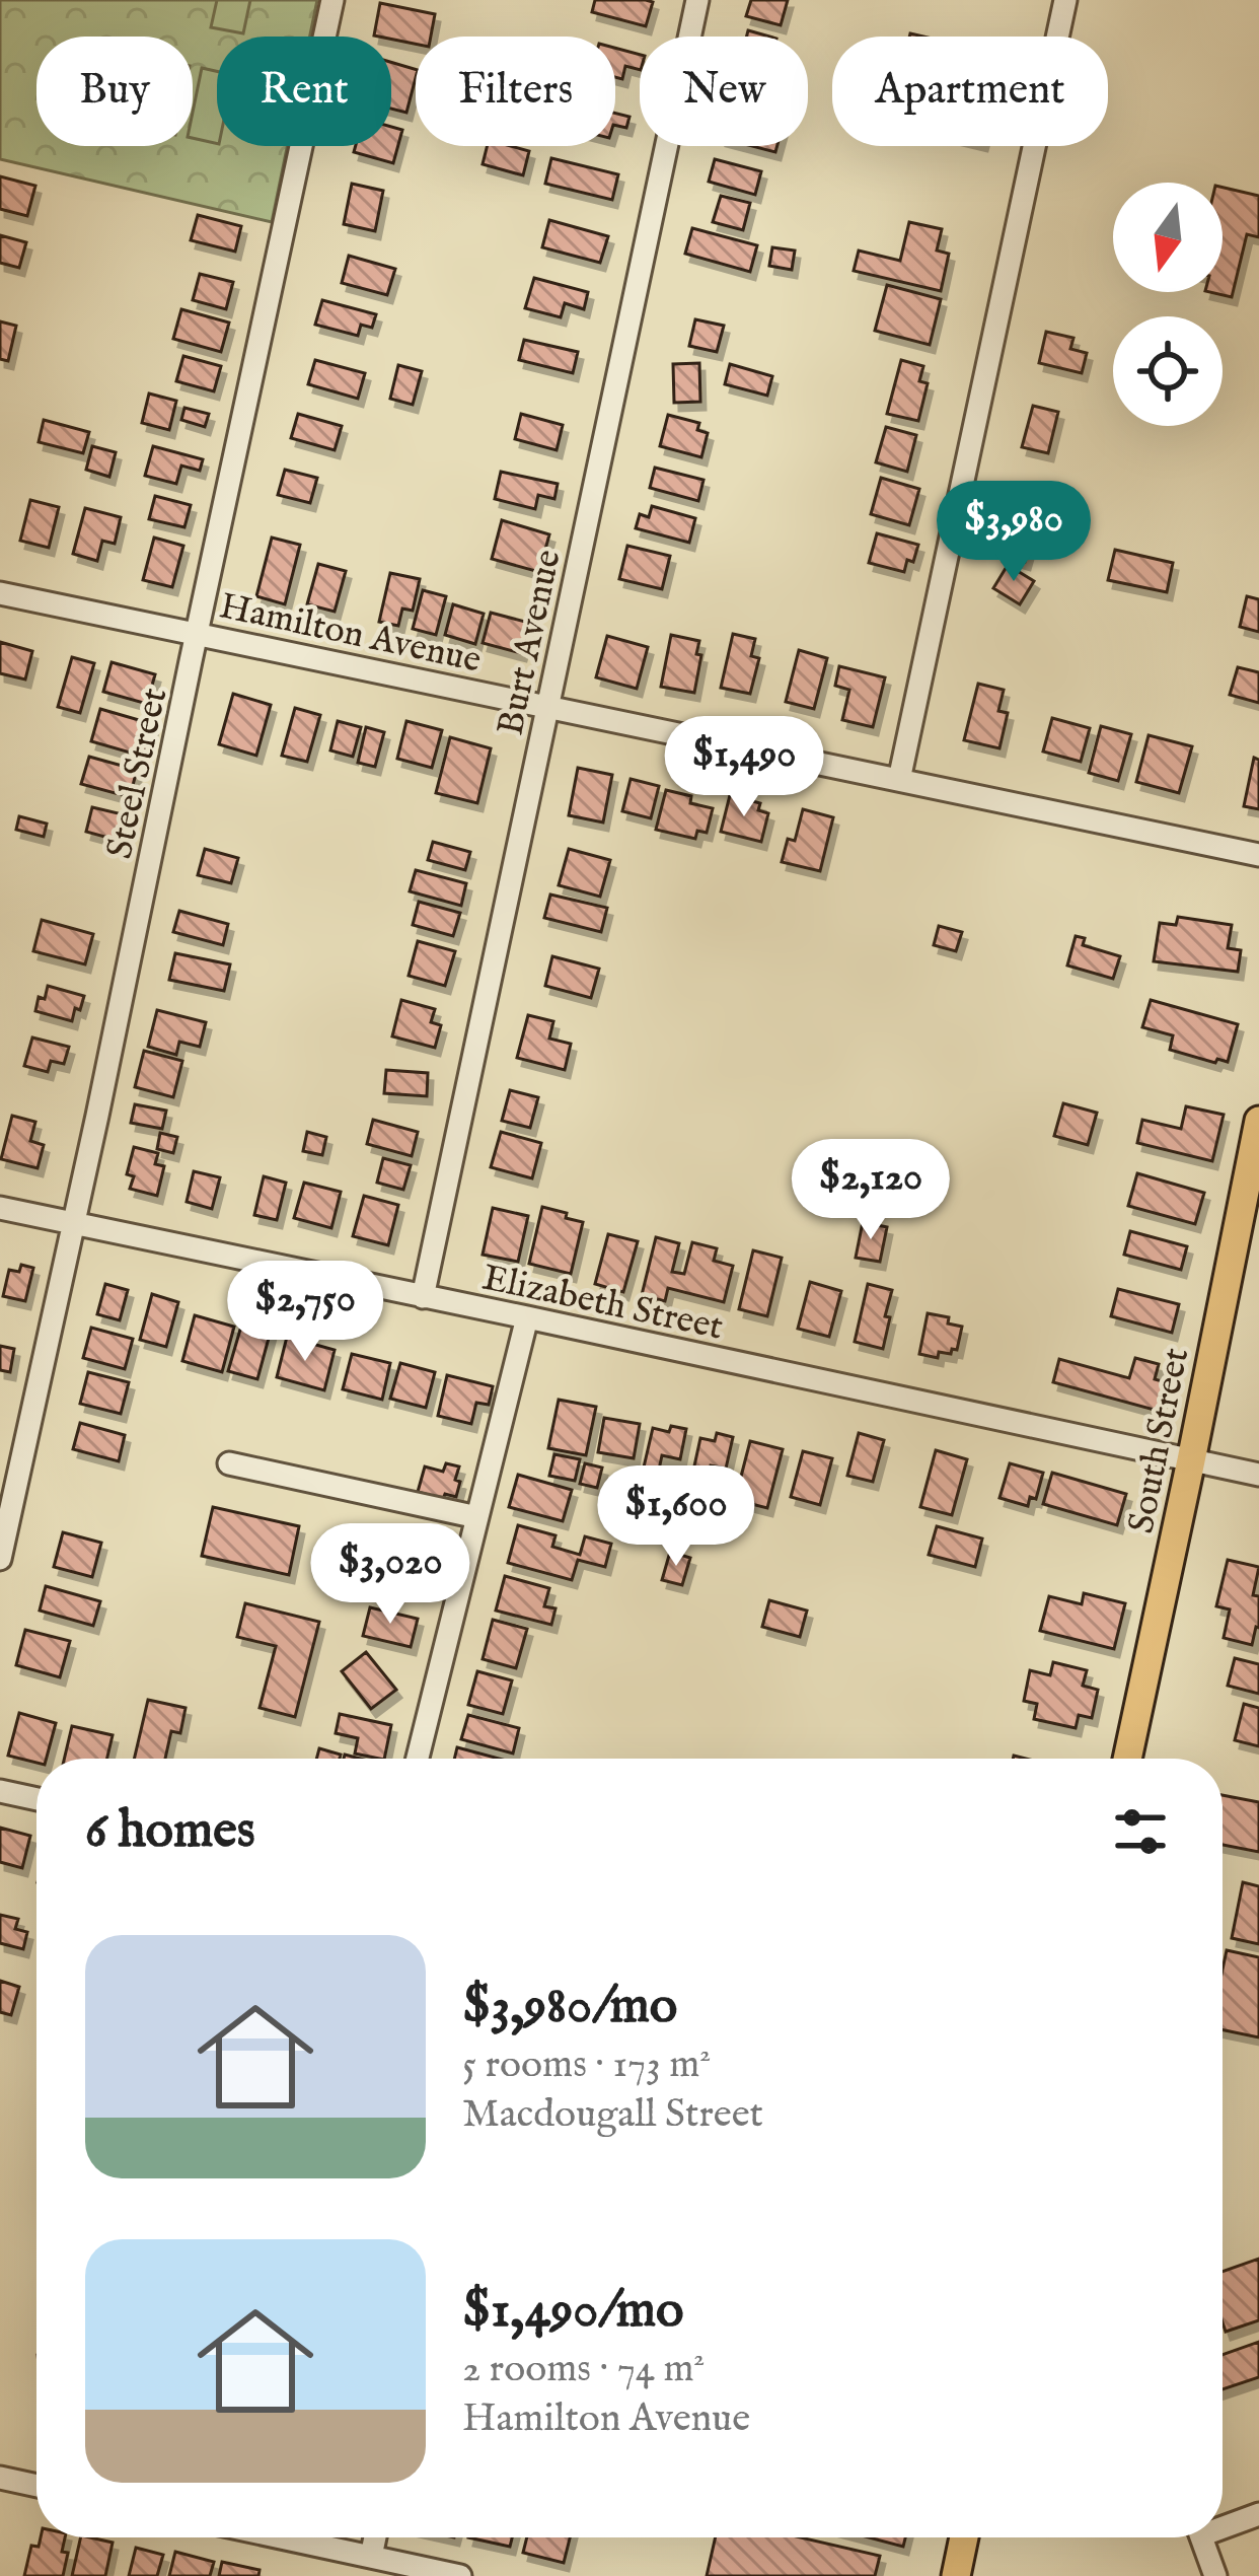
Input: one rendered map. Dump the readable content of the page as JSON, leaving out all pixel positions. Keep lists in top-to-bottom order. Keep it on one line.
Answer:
{"streets":{"main road":["South Street"],"street":["Hamilton Avenue","Burt Avenue","Steel Street","Elizabeth Street"]},"crossings":[["Hamilton Avenue","Burt Avenue"],["Hamilton Avenue","Steel Street"],["Burt Avenue","Elizabeth Street"],["Steel Street","Elizabeth Street"],["Elizabeth Street","South Street"]],"north":"bottom","page":{"chip":["Buy","Rent","Filters","New","Apartment"],"price":["$3,980","$1,490","$2,120","$2,750","$1,600","$3,020"],"heading":"6 homes","list":[{"name":"$3,980/mo","note":"5 rooms · 173 m² · Macdougall Street"},{"name":"$1,490/mo","note":"2 rooms · 74 m² · Hamilton Avenue"}]}}
